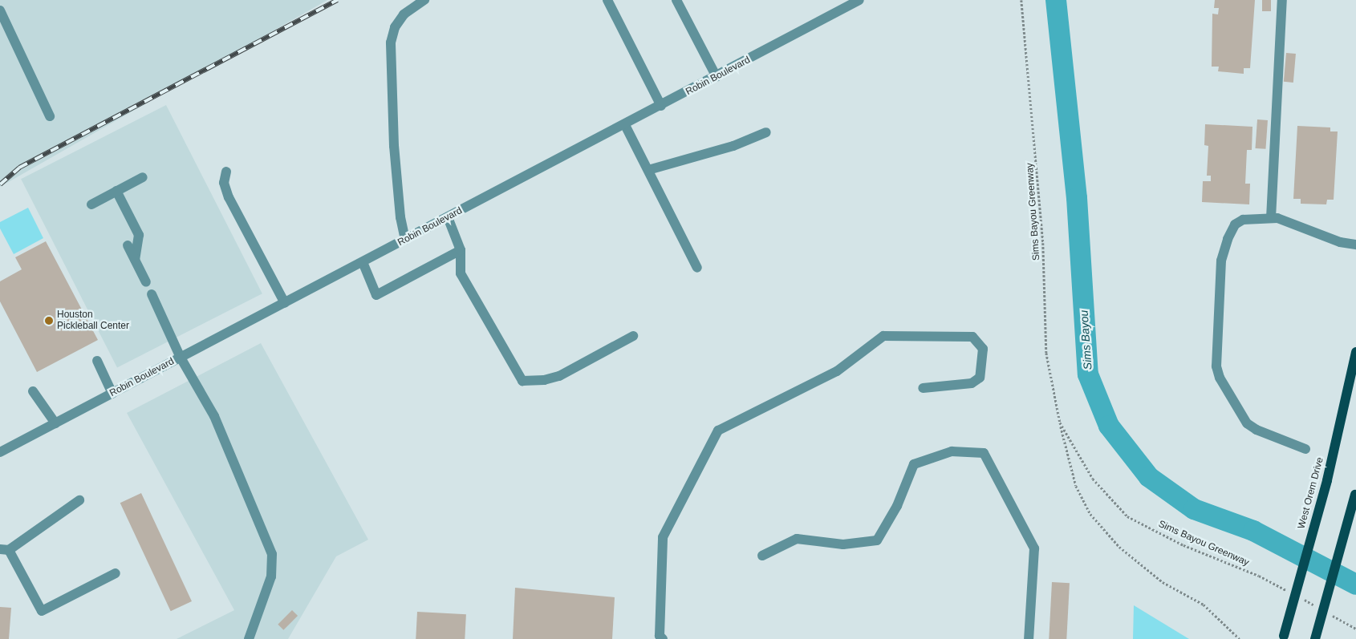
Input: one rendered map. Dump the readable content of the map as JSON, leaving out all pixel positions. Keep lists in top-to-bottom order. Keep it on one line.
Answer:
{"streets":{"main road":["West Orem Drive"],"street":["Robin Boulevard"],"path":["Sims Bayou Greenway"]},"water":["Sims Bayou"],"places":["Houston Pickleball Center"]}
